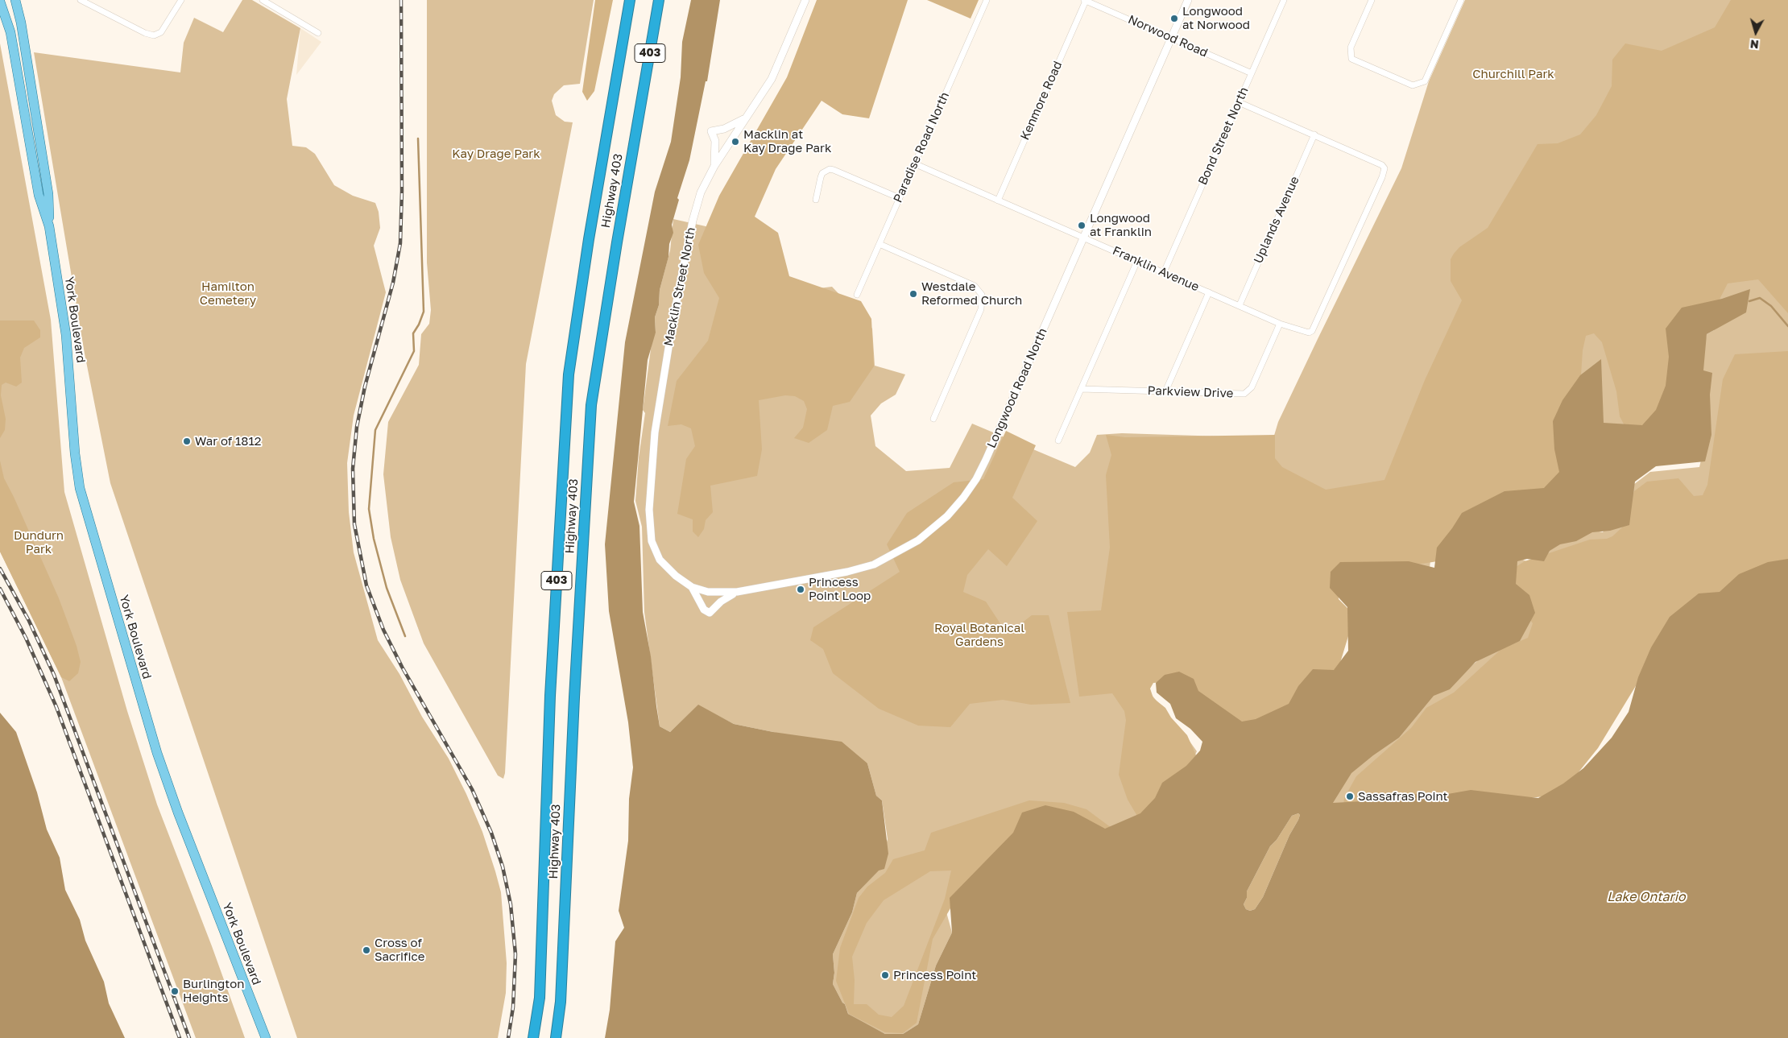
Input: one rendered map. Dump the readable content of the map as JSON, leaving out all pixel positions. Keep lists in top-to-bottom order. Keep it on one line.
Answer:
{"streets":{"highway":["403","Highway 403"],"main road":["York Boulevard"],"street":["Norwood Road","Kenmore Road","Bond Street North","Paradise Road North","Uplands Avenue","Franklin Avenue","Macklin Street North","Longwood Road North","Parkview Drive"]},"crossings":[["Norwood Road","Kenmore Road"],["Norwood Road","Bond Street North"],["Norwood Road","Longwood Road North"],["Kenmore Road","Franklin Avenue"],["Bond Street North","Franklin Avenue"],["Paradise Road North","Franklin Avenue"],["Uplands Avenue","Franklin Avenue"],["Franklin Avenue","Longwood Road North"],["Franklin Avenue","Parkview Drive"],["Macklin Street North","Longwood Road North"]],"water":["Lake Ontario"],"parks":["Churchill Park","Kay Drage Park","Hamilton Cemetery","Dundurn Park","Royal Botanical Gardens"],"places":["Longwood at Norwood","Macklin at Kay Drage Park","Longwood at Franklin","Westdale Reformed Church","War of 1812","Princess Point Loop","Sassafras Point","Cross of Sacrifice","Princess Point","Burlington Heights"],"north":"bottom"}
